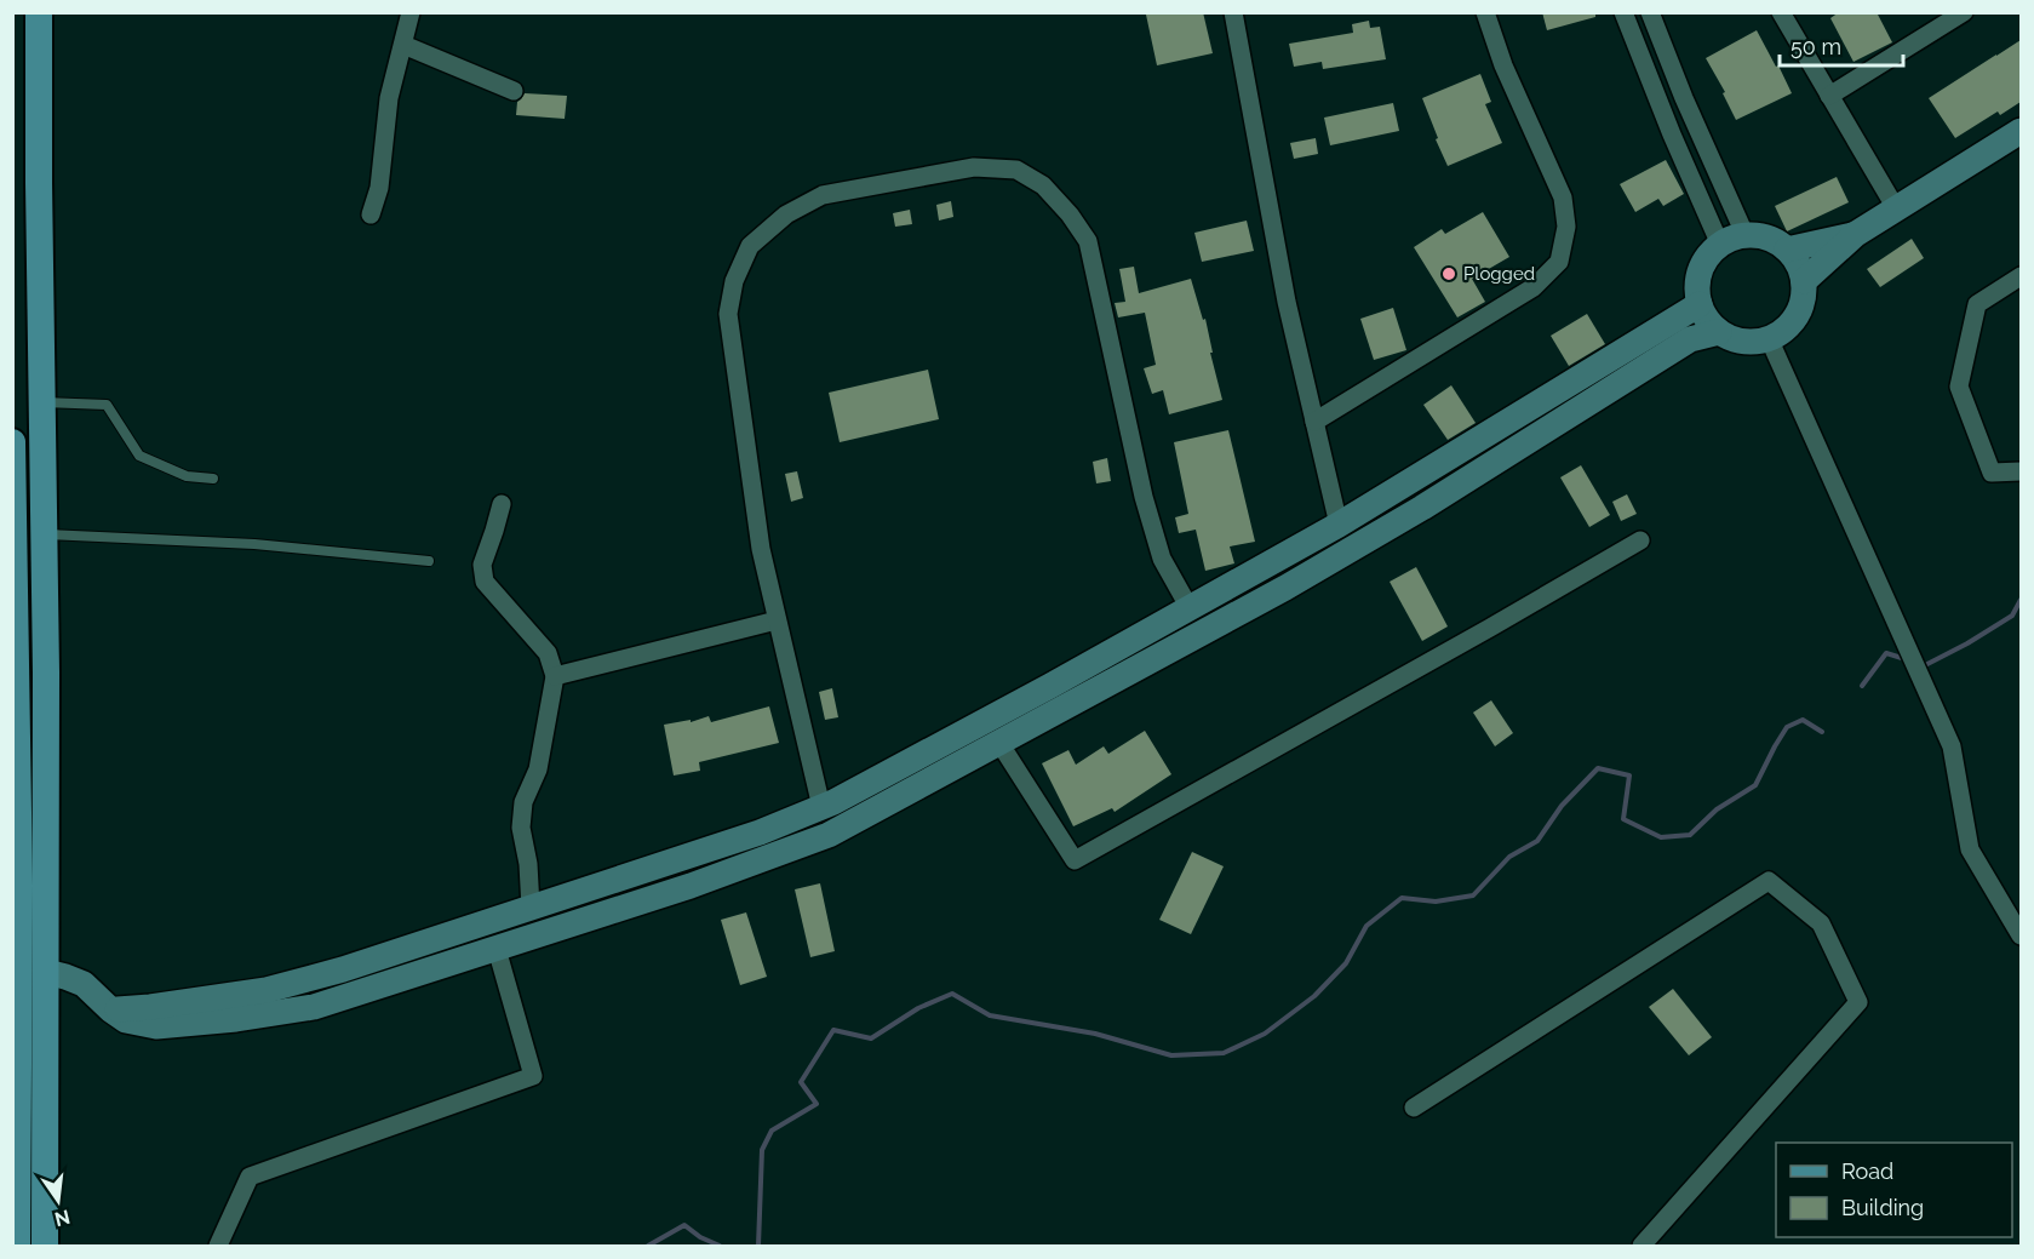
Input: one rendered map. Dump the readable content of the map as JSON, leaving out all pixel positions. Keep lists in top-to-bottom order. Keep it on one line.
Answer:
{"places":["Plogged"],"legend":["Road","Building"],"scale_bar":"50 m","north":"bottom"}
